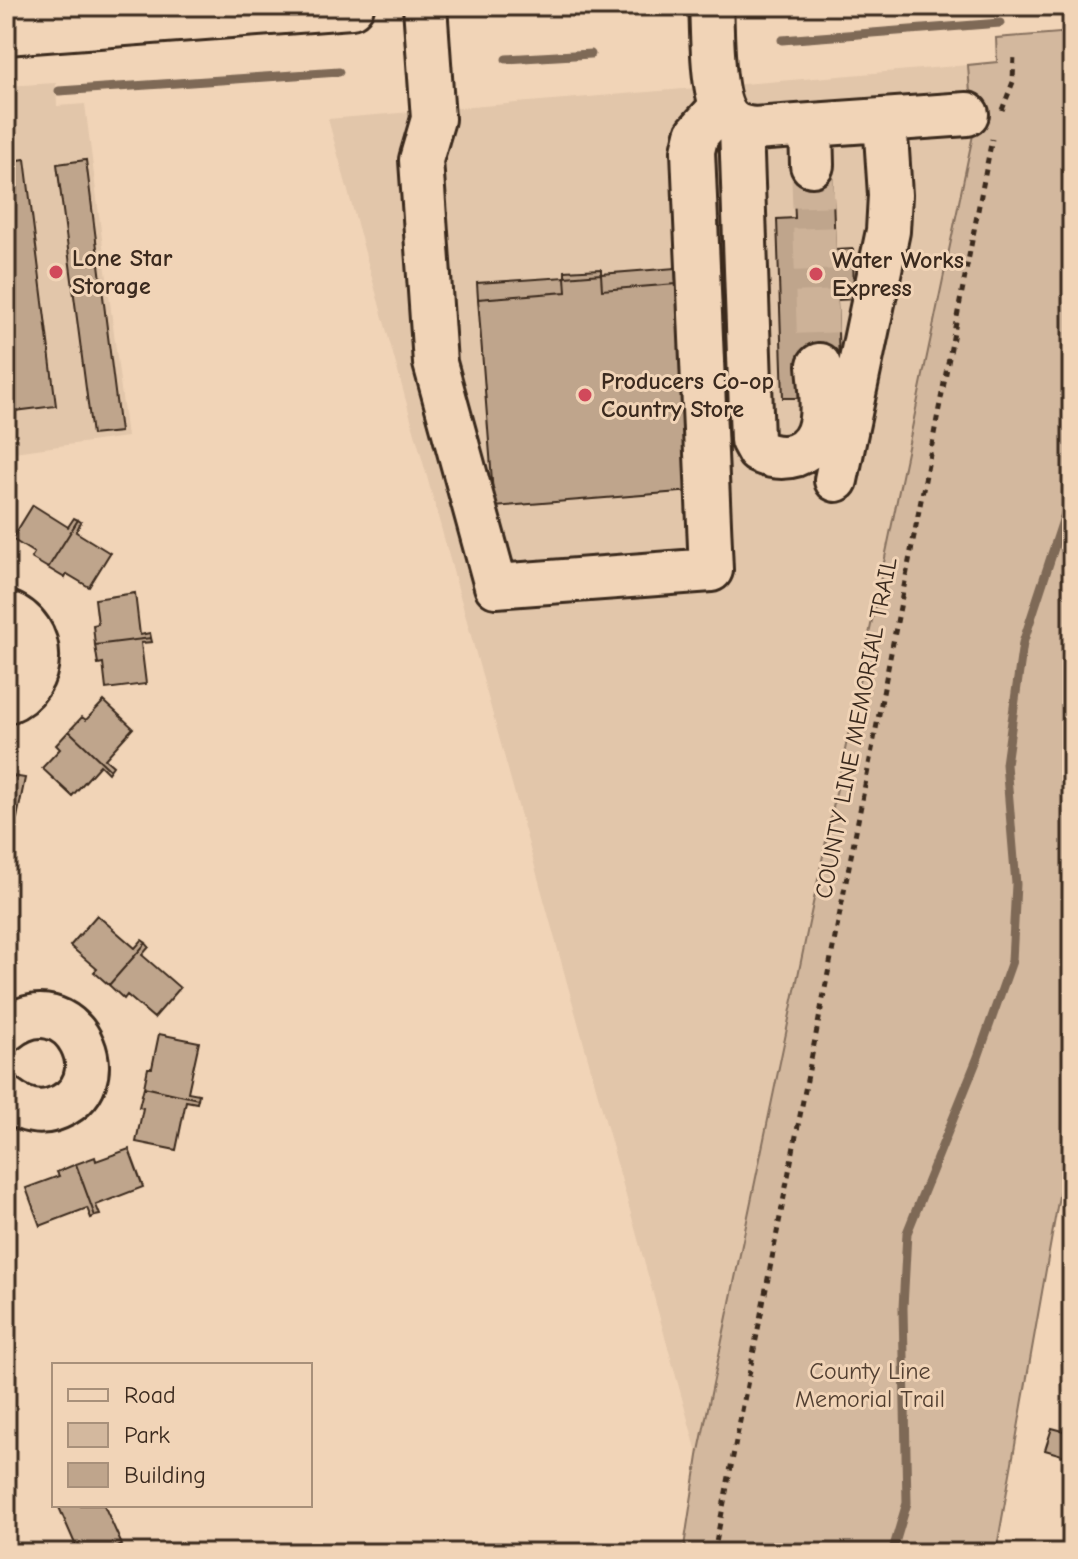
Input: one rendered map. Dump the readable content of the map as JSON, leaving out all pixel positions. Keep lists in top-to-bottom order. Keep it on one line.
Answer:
{"streets":{"path":["COUNTY LINE MEMORIAL TRAIL"]},"parks":["County Line Memorial Trail"],"places":["Lone Star Storage","Water Works Express","Producers Co-op Country Store"],"legend":["Road","Park","Building"]}
